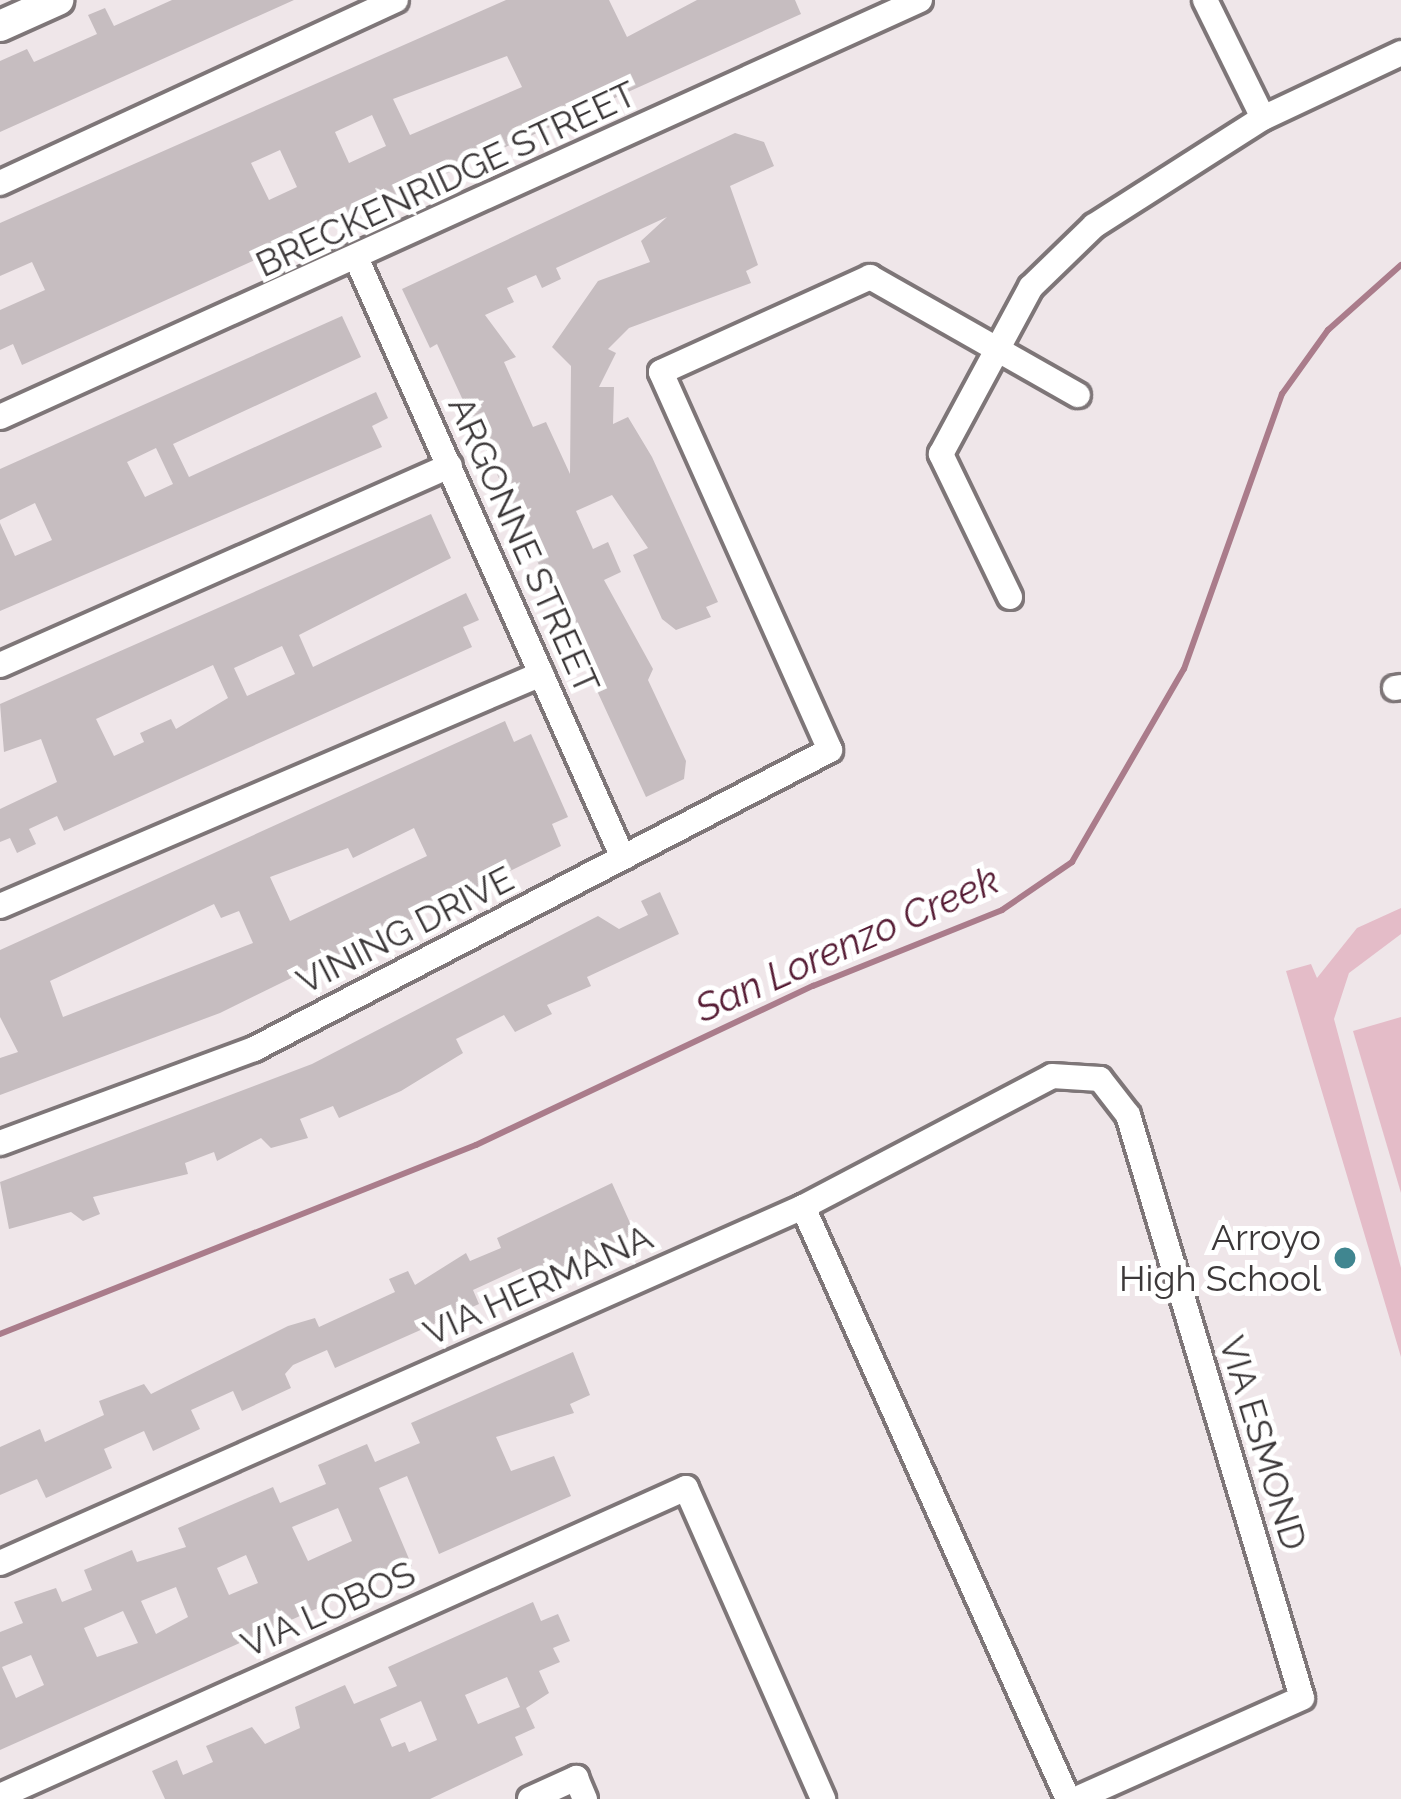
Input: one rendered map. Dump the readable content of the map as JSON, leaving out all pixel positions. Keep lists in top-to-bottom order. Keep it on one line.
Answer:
{"streets":{"street":["BRECKENRIDGE STREET","ARGONNE STREET","VINING DRIVE","VIA HERMANA","VIA ESMOND","VIA LOBOS"]},"crossings":[["BRECKENRIDGE STREET","ARGONNE STREET"],["ARGONNE STREET","VINING DRIVE"],["VIA HERMANA","VIA ESMOND"]],"water":["San Lorenzo Creek"],"places":["Arroyo High School"]}
